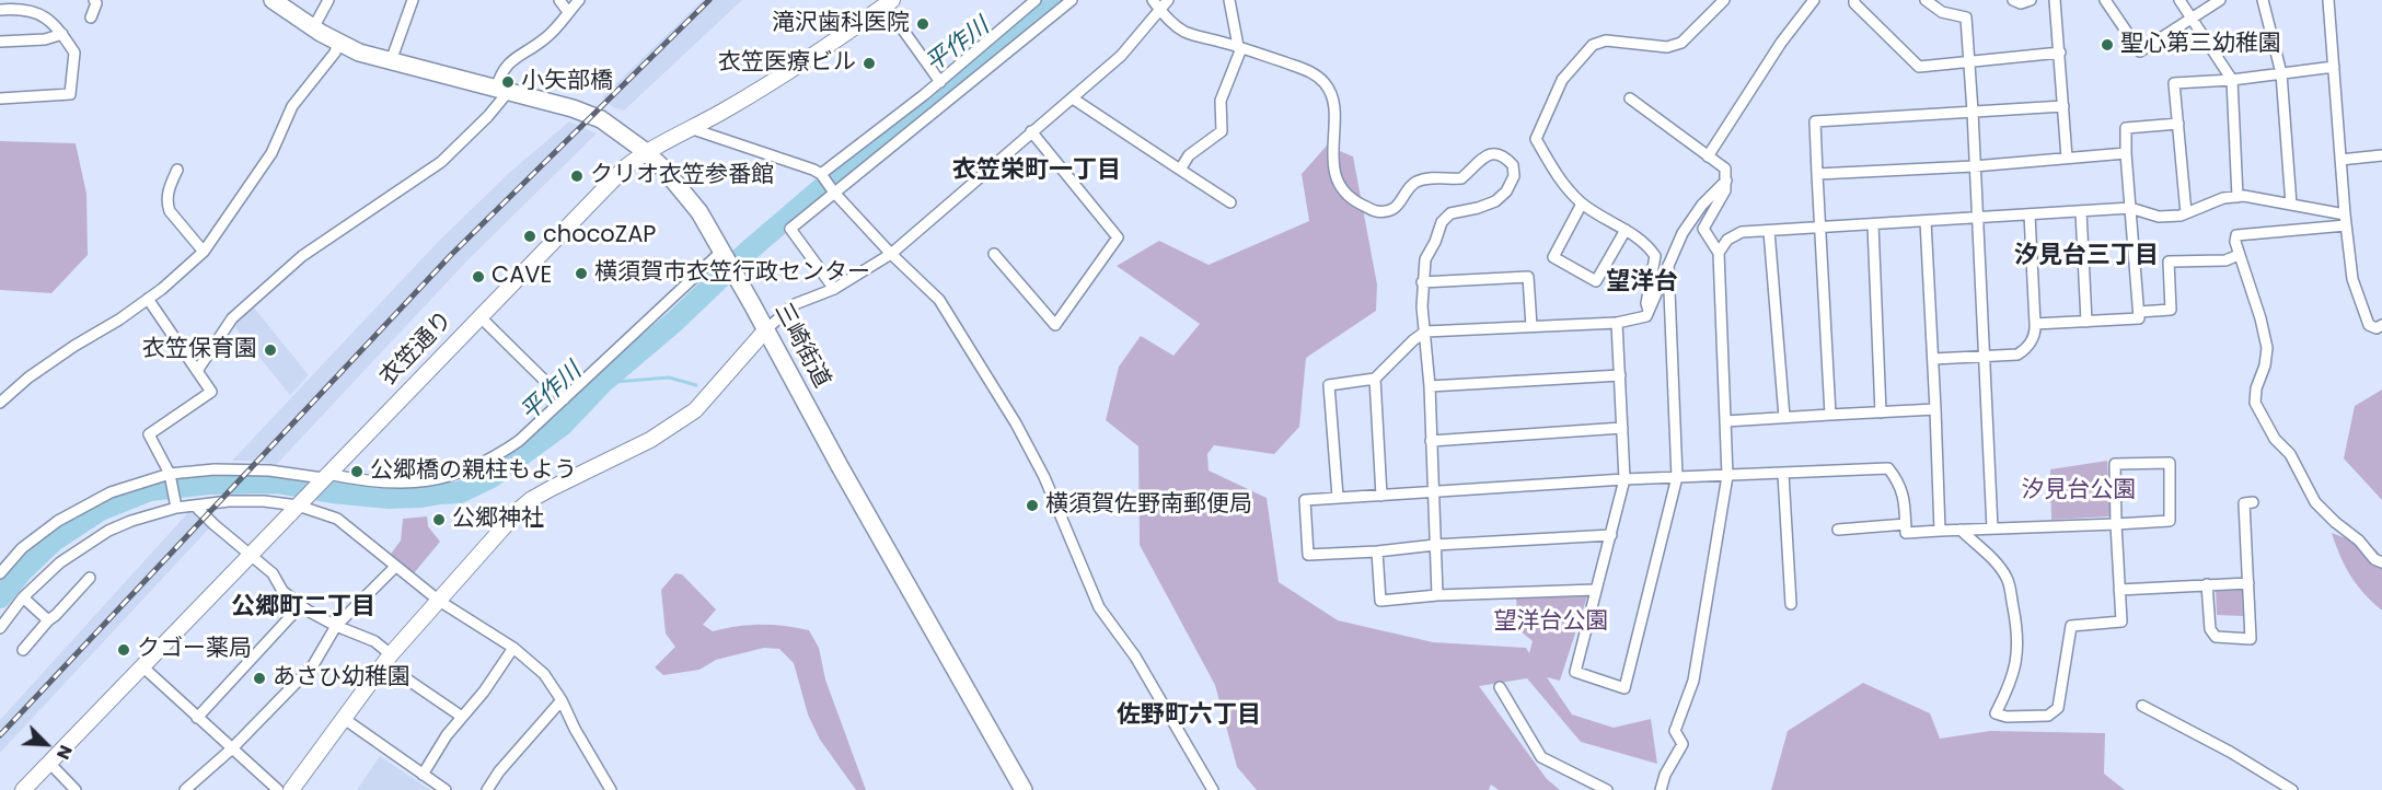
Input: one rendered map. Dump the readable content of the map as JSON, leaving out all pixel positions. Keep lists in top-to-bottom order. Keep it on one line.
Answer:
{"streets":{"main road":["三崎街道"],"street":["衣笠通り"]},"crossings":[["三崎街道","衣笠通り"]],"districts":["衣笠栄町一丁目","汐見台三丁目","望洋台","公郷町二丁目","佐野町六丁目"],"water":["平作川"],"parks":["汐見台公園","望洋台公園"],"places":["滝沢歯科医院","聖心第三幼稚園","衣笠医療ビル","小矢部橋","クリオ衣笠参番館","chocoZAP","横須賀市衣笠行政センター","CAVE","衣笠保育園","公郷橋の親柱もよう","横須賀佐野南郵便局","公郷神社","クゴー薬局","あさひ幼稚園"],"north":"bottom right"}
